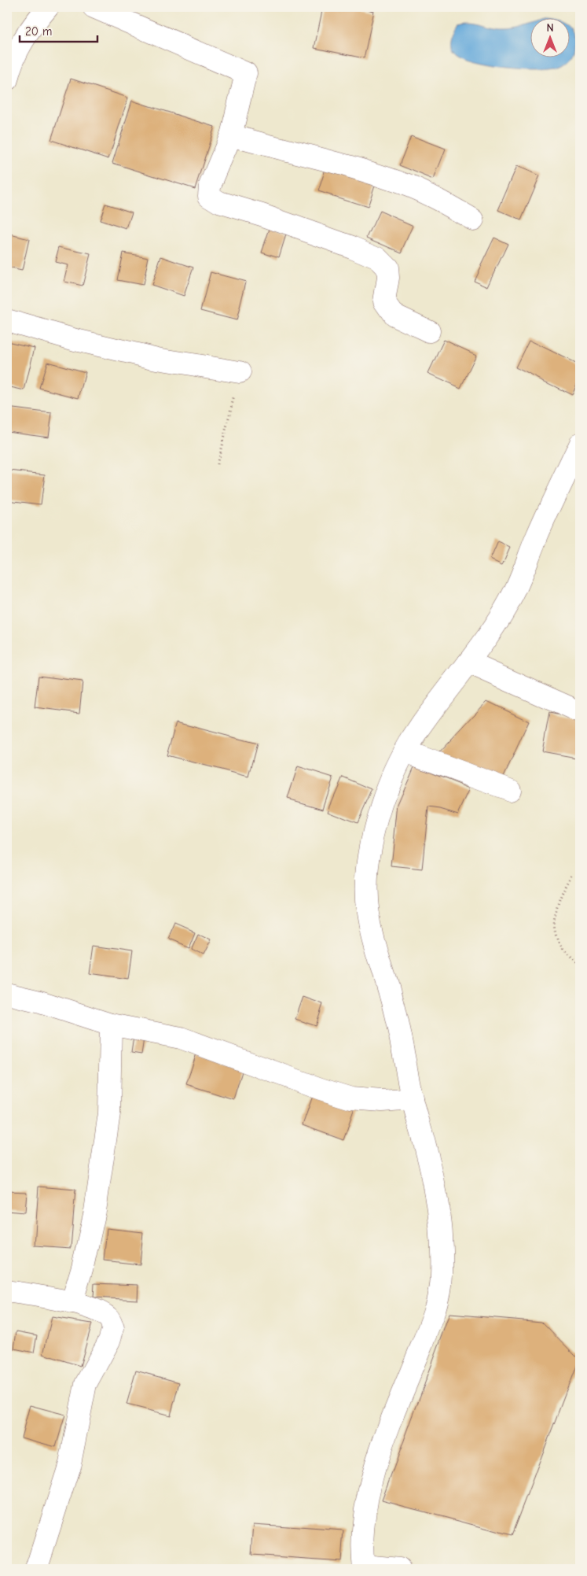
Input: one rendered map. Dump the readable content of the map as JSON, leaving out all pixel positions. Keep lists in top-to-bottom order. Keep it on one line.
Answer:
{"scale_bar":"20 m","north":"top"}
